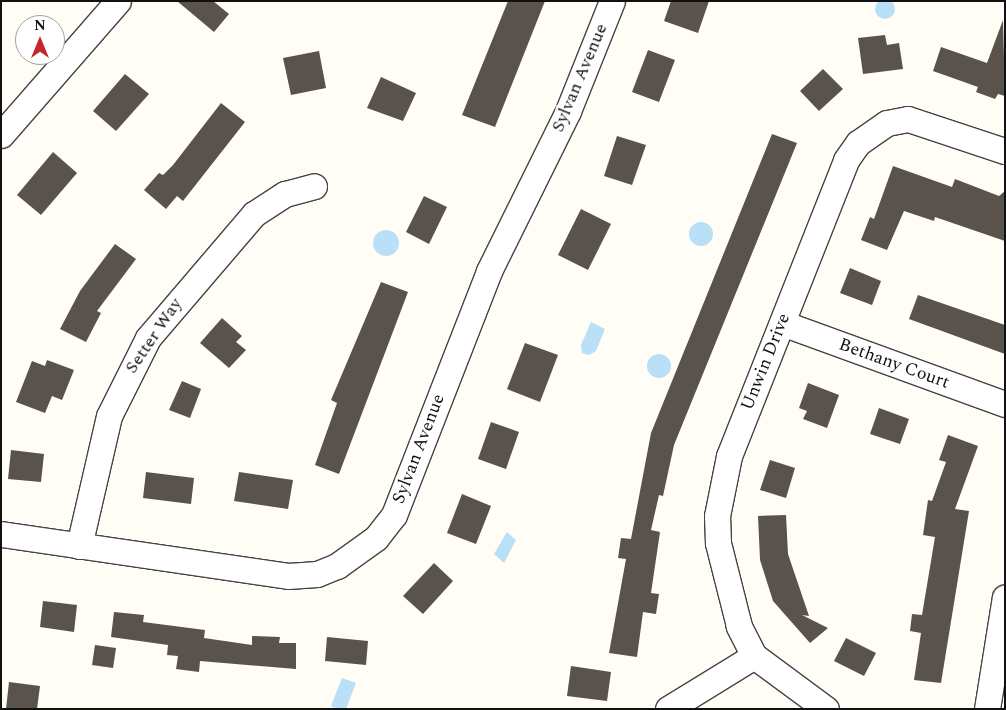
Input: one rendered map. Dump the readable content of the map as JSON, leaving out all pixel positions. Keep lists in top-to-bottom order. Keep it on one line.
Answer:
{"streets":{"street":["Sylvan Avenue","Setter Way","Unwin Drive","Bethany Court"]},"crossings":[["Sylvan Avenue","Setter Way"],["Unwin Drive","Bethany Court"]],"north":"top"}
